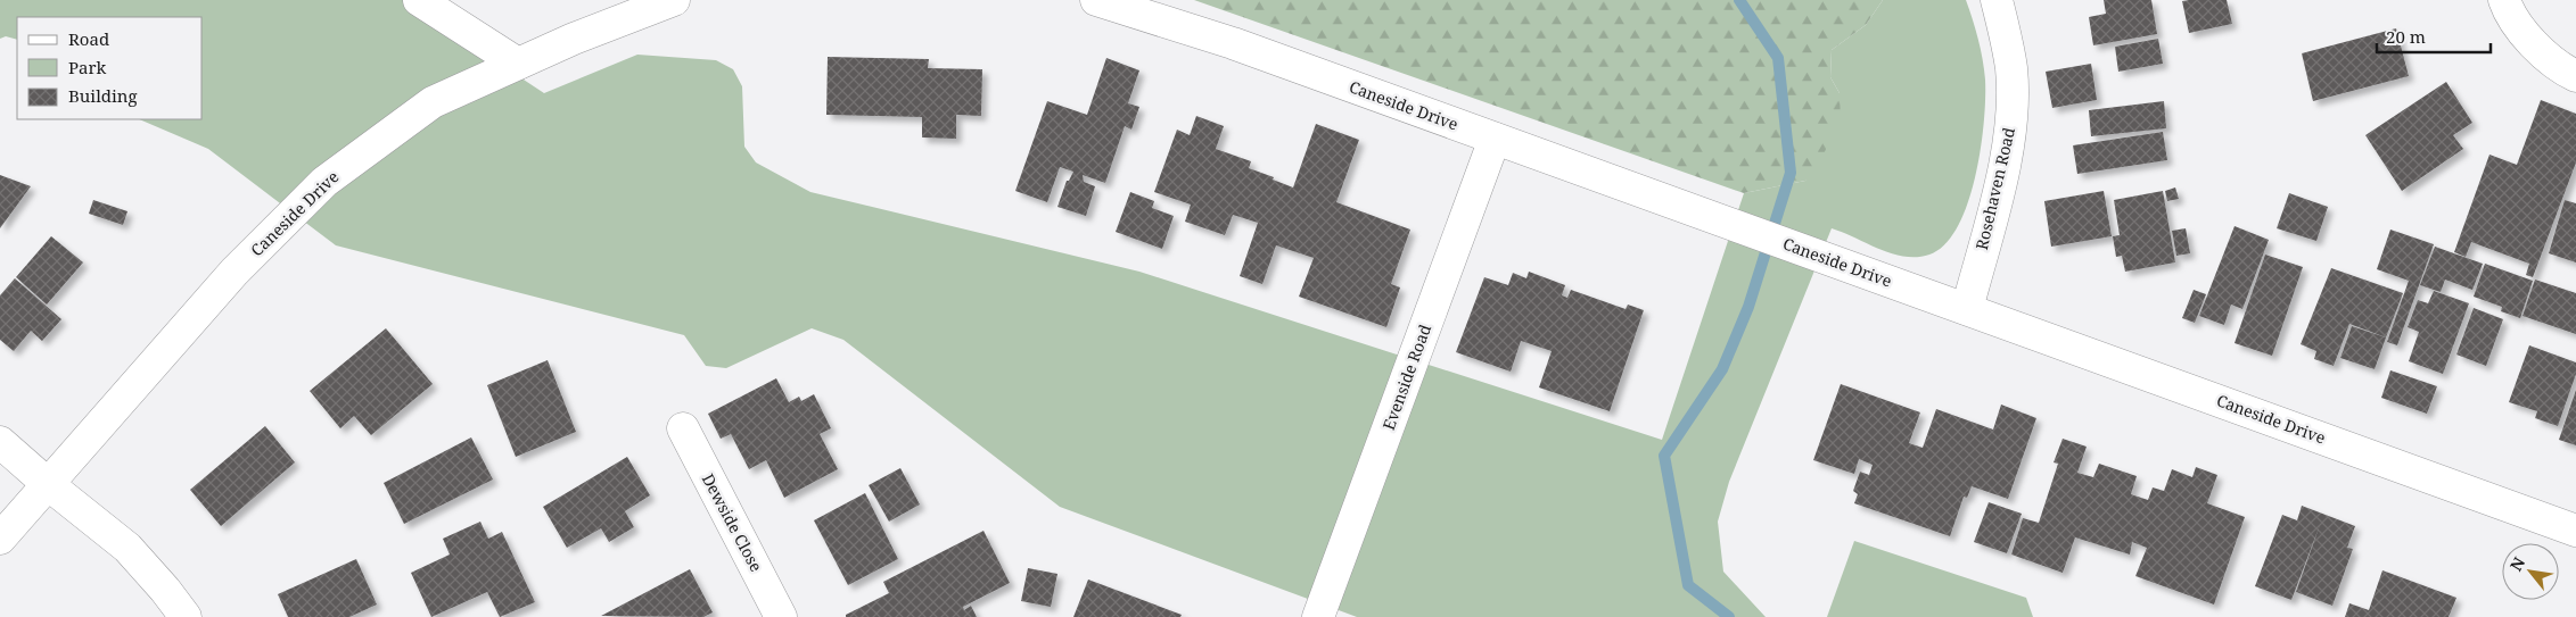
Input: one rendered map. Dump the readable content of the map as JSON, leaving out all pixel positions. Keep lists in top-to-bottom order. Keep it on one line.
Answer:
{"streets":{"street":["Caneside Drive","Rosehaven Road","Evenside Road","Dewside Close"]},"crossings":[["Caneside Drive","Rosehaven Road"],["Caneside Drive","Evenside Road"]],"legend":["Road","Park","Building"],"scale_bar":"20 m","north":"top left"}
